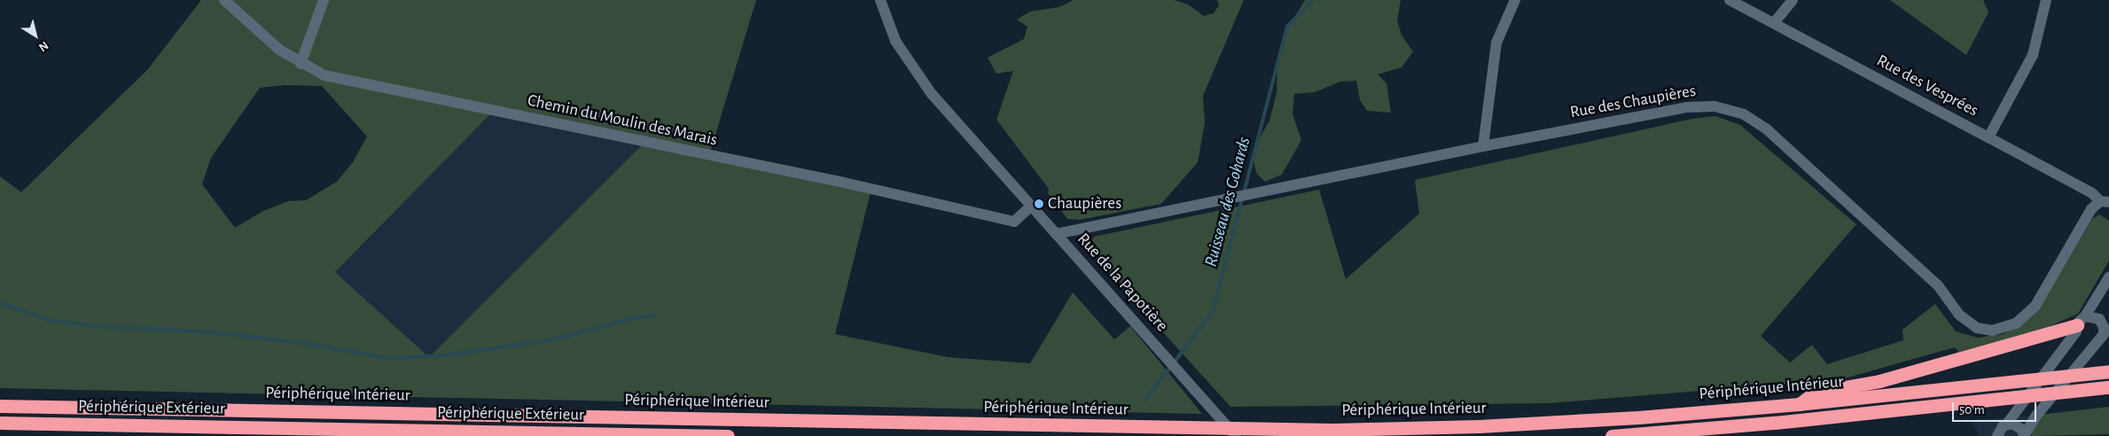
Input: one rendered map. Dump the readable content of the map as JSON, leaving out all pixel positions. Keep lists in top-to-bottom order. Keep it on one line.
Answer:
{"streets":{"highway":["Périphérique Intérieur","Périphérique Extérieur"],"street":["Rue des Vesprées","Rue des Chaupières","Chemin du Moulin des Marais","Rue de la Papotière"]},"crossings":[["Rue des Vesprées","Rue des Chaupières"],["Rue des Chaupières","Rue de la Papotière"],["Chemin du Moulin des Marais","Rue de la Papotière"]],"water":["Ruisseau des Gohards"],"places":["Chaupières"],"scale_bar":"50 m","north":"bottom right"}
